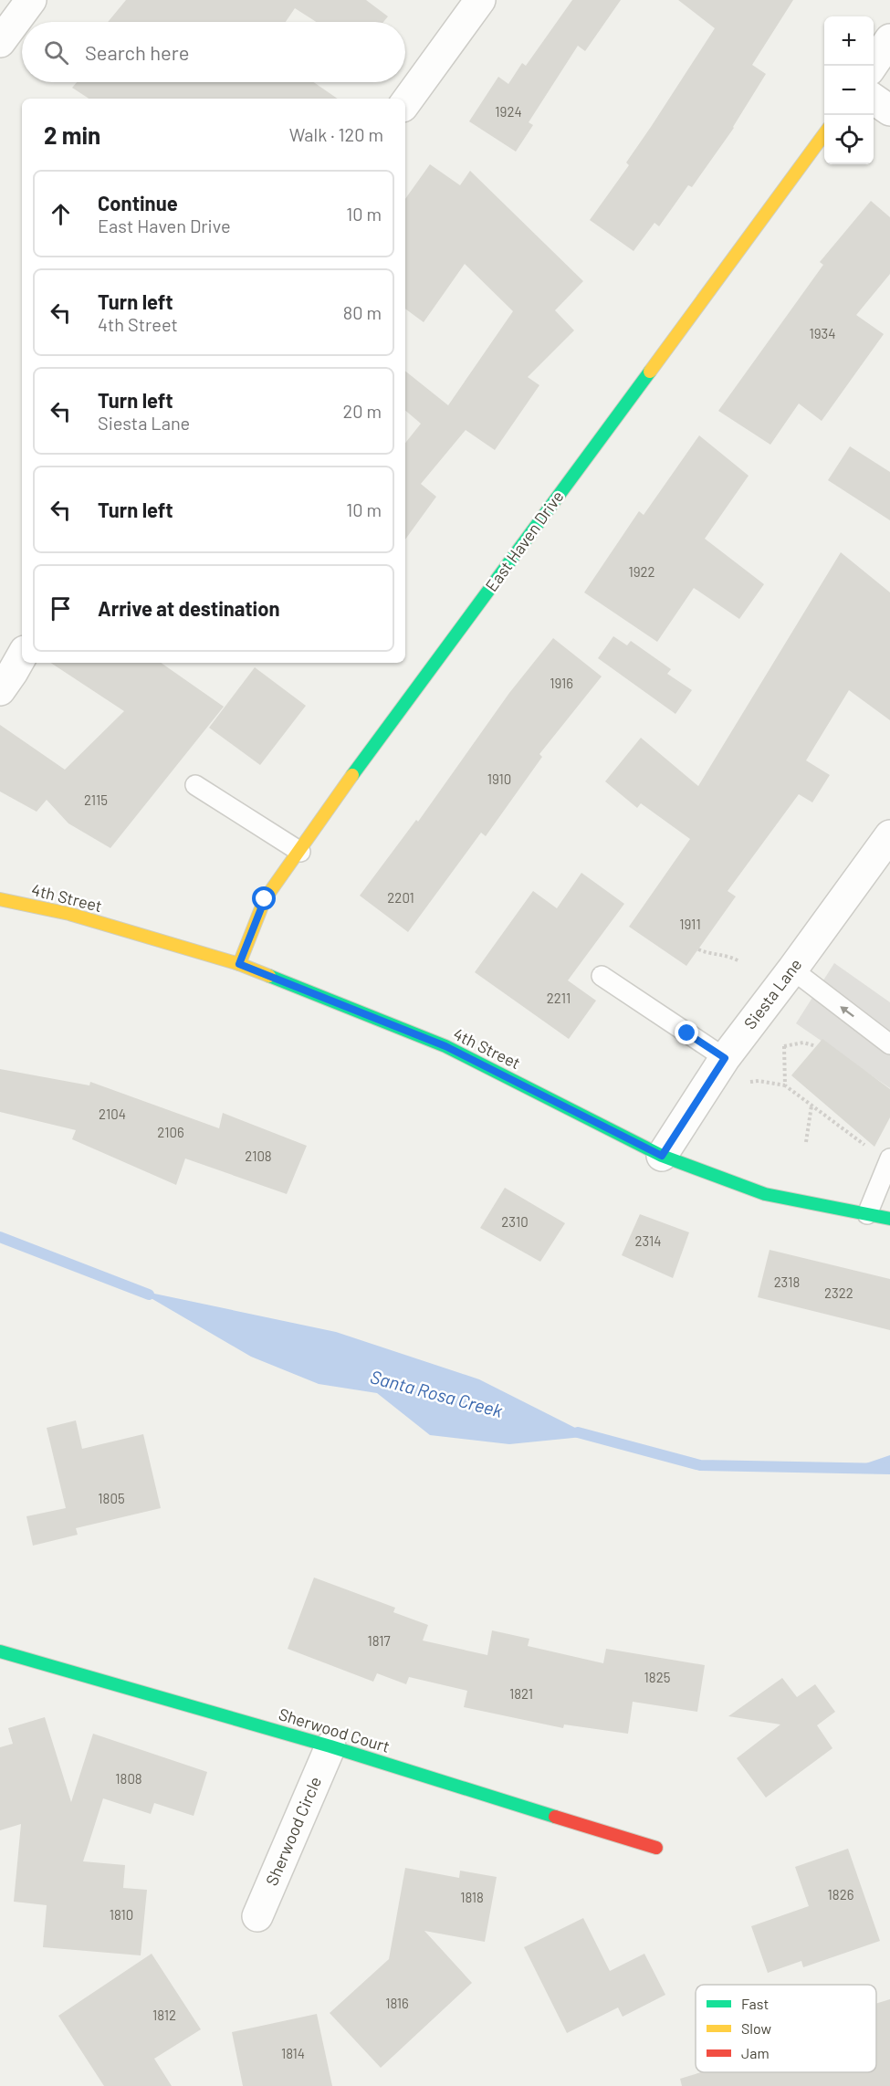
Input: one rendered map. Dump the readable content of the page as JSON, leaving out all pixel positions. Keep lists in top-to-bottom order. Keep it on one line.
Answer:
{"streets":{"street":["East Haven Drive","4th Street","Siesta Lane","Sherwood Court","Sherwood Circle"]},"crossings":[["East Haven Drive","4th Street"],["4th Street","Siesta Lane"],["Sherwood Court","Sherwood Circle"]],"water":["Santa Rosa Creek"],"house_numbers":["1924","1934","1922","1916","1910","2115","2201","1911","2211","2104","2106","2108","2310","2314","2318","2322","1805","1817","1825","1821","1808","1826","1818","1810","1816","1812","1814"],"legend":["Fast","Slow","Jam"],"page":{"map_buttons":["+","−"],"search":"Search here","heading":["2 min","Walk · 120 m"],"list":[["Continue","East Haven Drive","10 m"],["Turn left","4th Street","80 m"],["Turn left","Siesta Lane","20 m"],["Turn left","10 m"],"Arrive at destination"]}}
